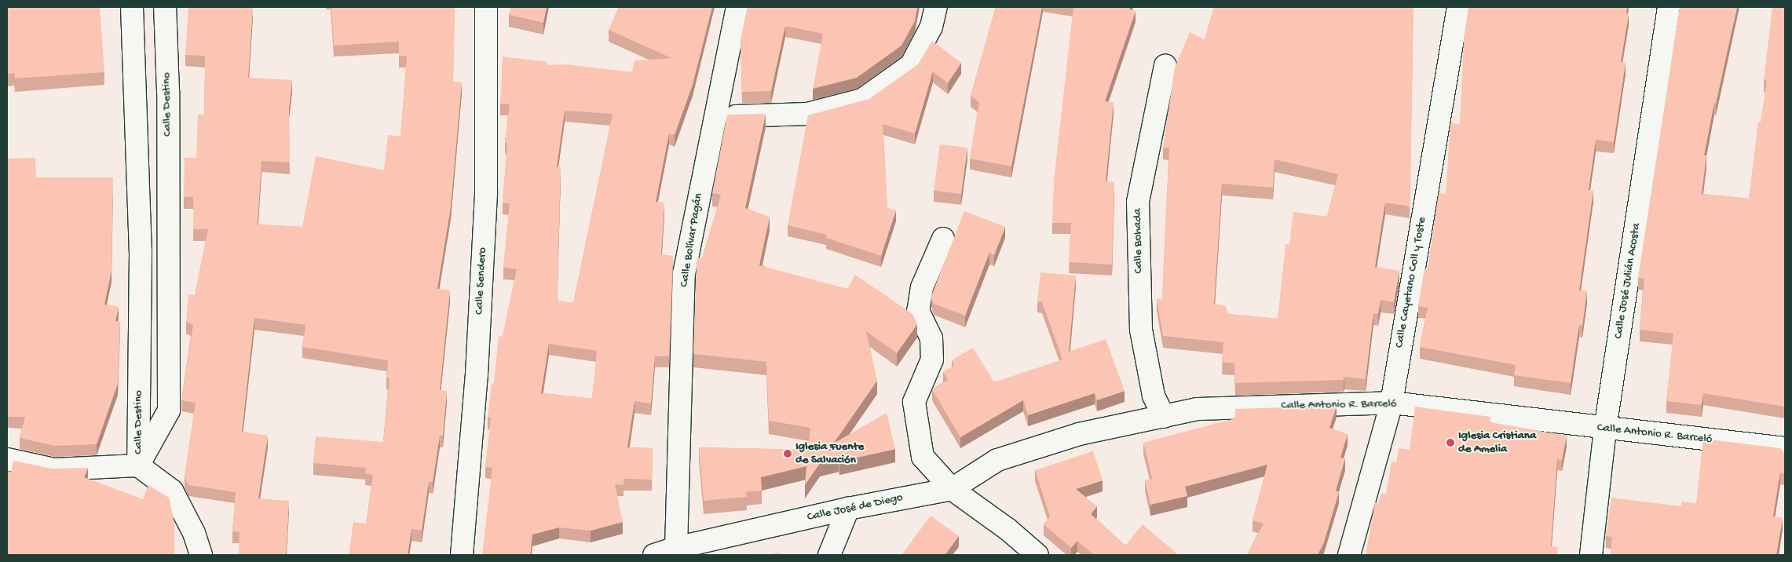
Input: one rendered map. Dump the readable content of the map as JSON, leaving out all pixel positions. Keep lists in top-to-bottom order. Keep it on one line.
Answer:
{"streets":{"street":["Calle Destino","Calle Bolívar Pagán","Calle Bohada","Calle Sendero","Calle José Julián Acosta","Calle Cayetano Coll y Toste","Calle Antonio R. Barceló","Calle José de Diego"]},"crossings":[["Calle Bolívar Pagán","Calle José de Diego"],["Calle Bohada","Calle Antonio R. Barceló"],["Calle José Julián Acosta","Calle Antonio R. Barceló"],["Calle Cayetano Coll y Toste","Calle Antonio R. Barceló"],["Calle Antonio R. Barceló","Calle José de Diego"]],"places":["Iglesia Cristiana de Amelia","Iglesia Fuente de Salvación"]}
